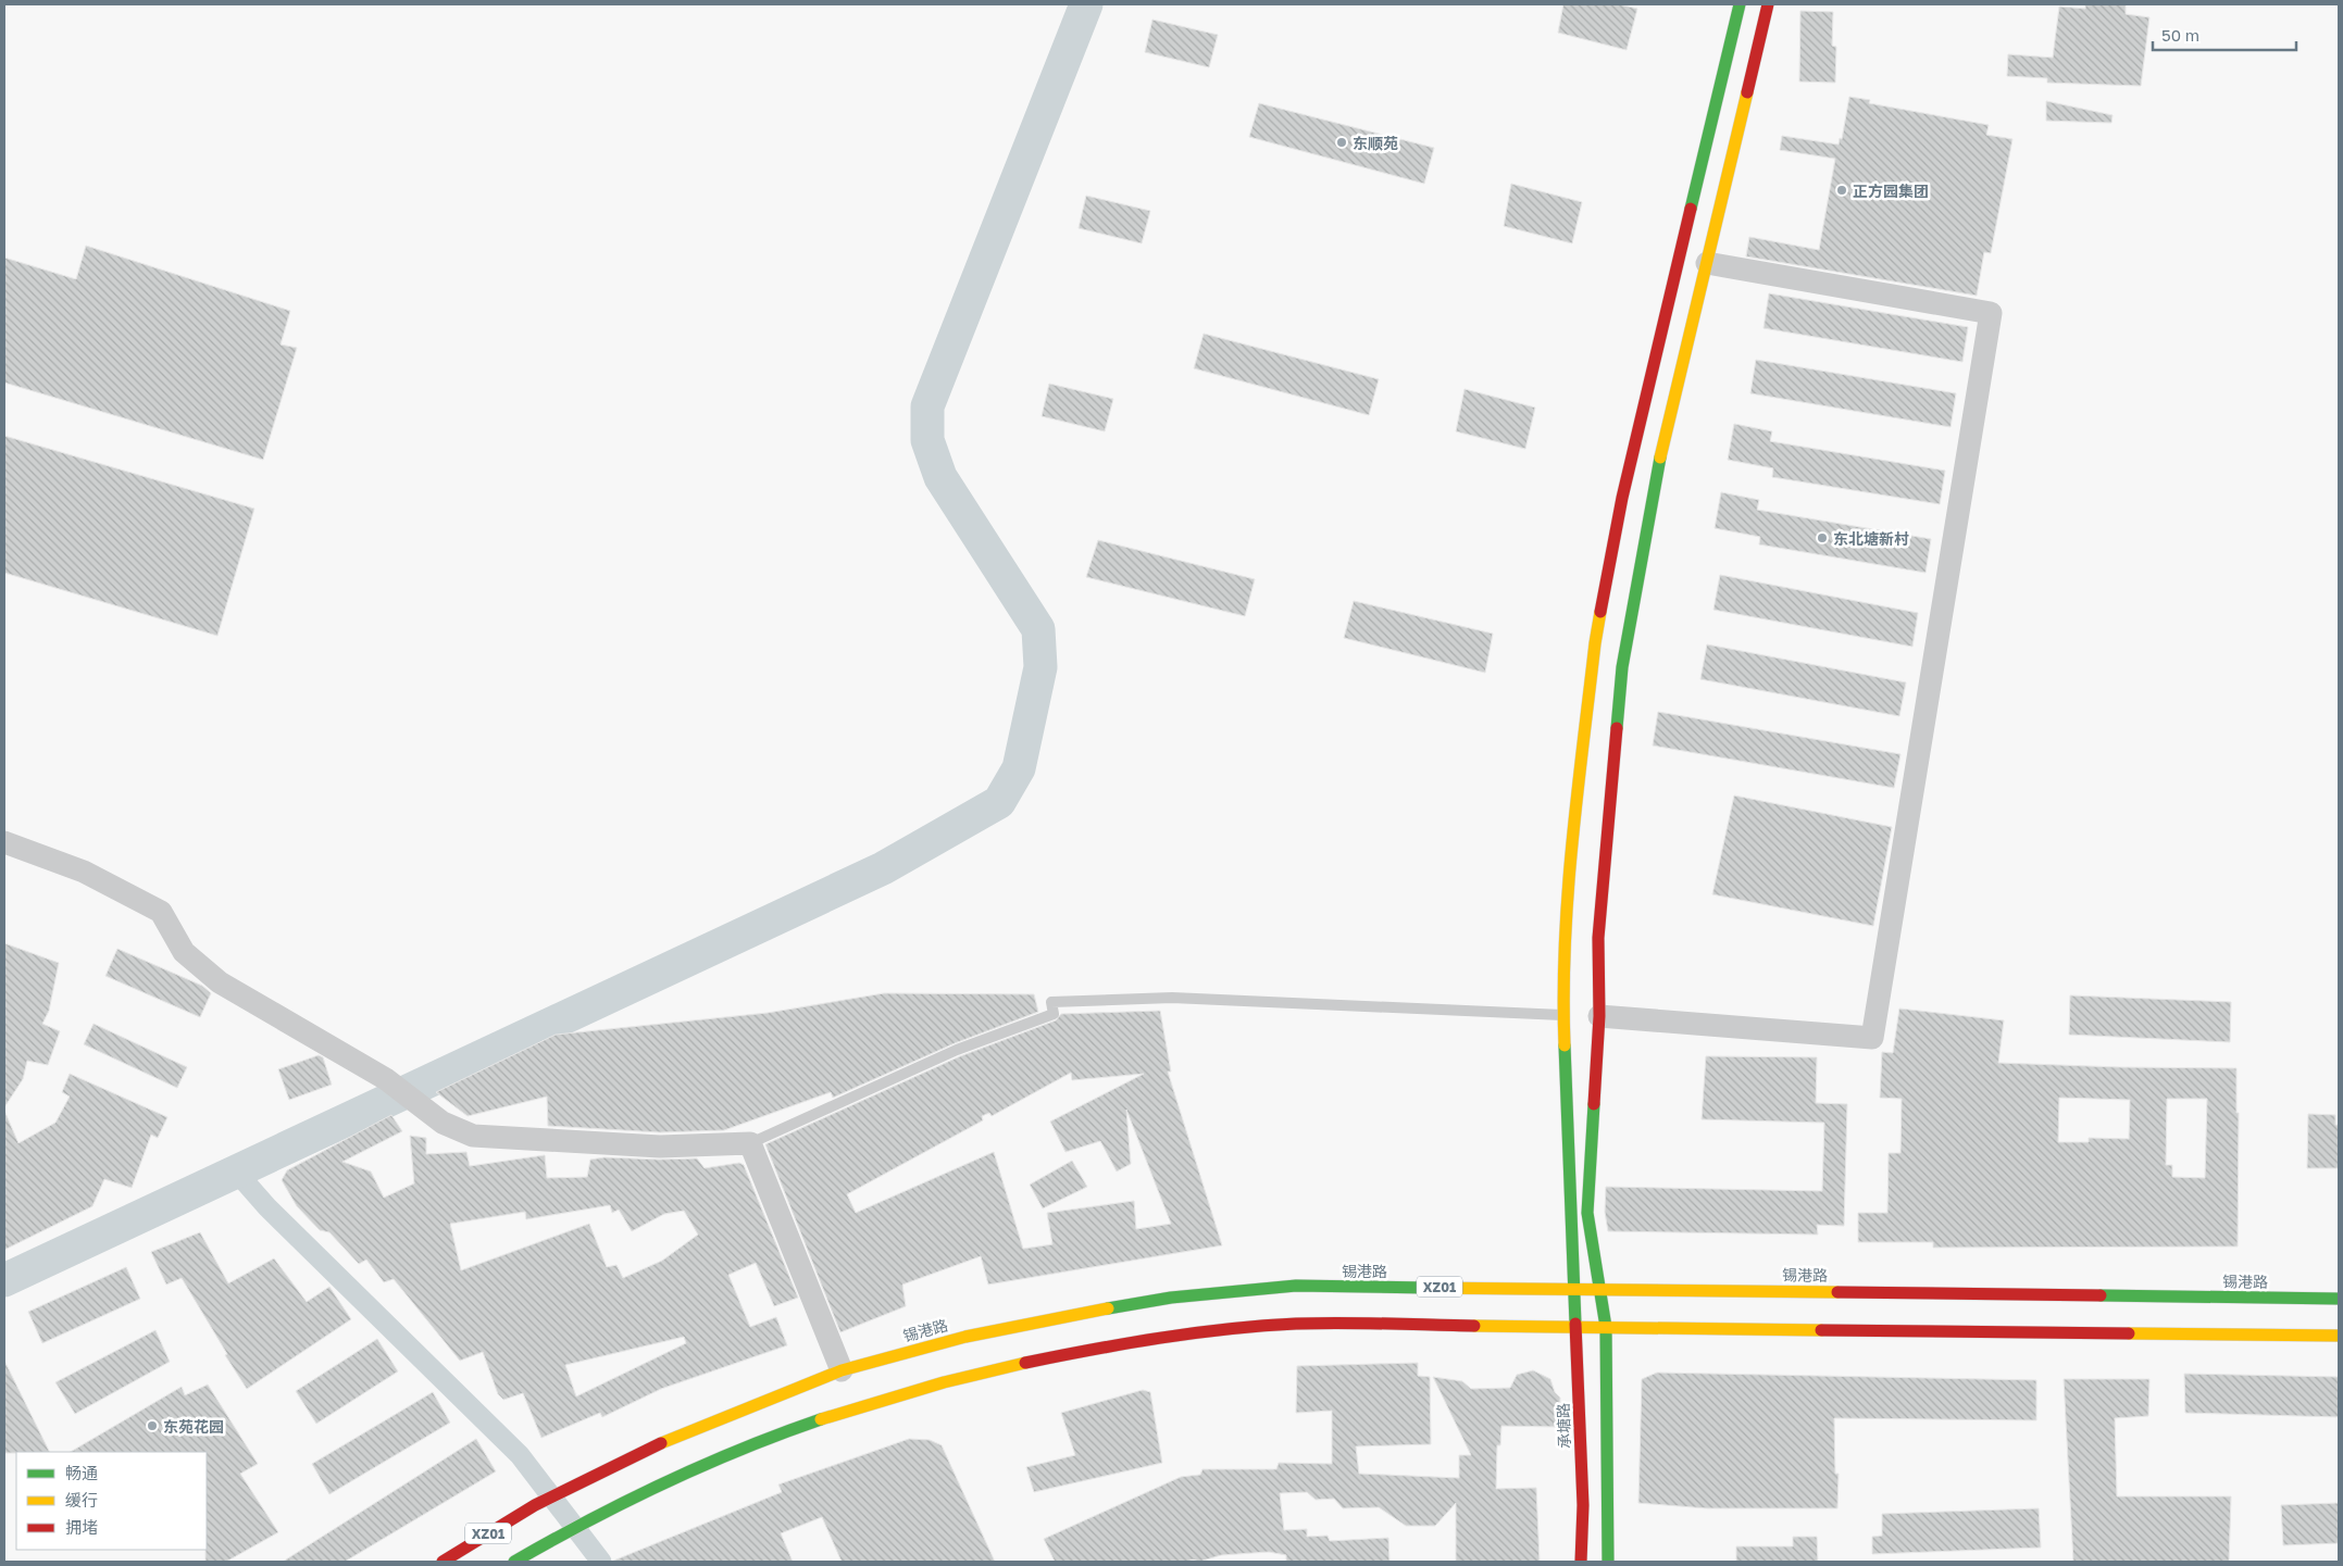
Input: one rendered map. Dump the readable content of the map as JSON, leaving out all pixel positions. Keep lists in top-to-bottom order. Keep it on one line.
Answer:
{"streets":{"main road":["锡港路","XZ01","承塘路"]},"crossings":[["锡港路","承塘路"],["XZ01","承塘路"]],"places":["东顺苑","正方园集团","东北塘新村","东苑花园"],"legend":["畅通","缓行","拥堵"],"scale_bar":"50 m"}
